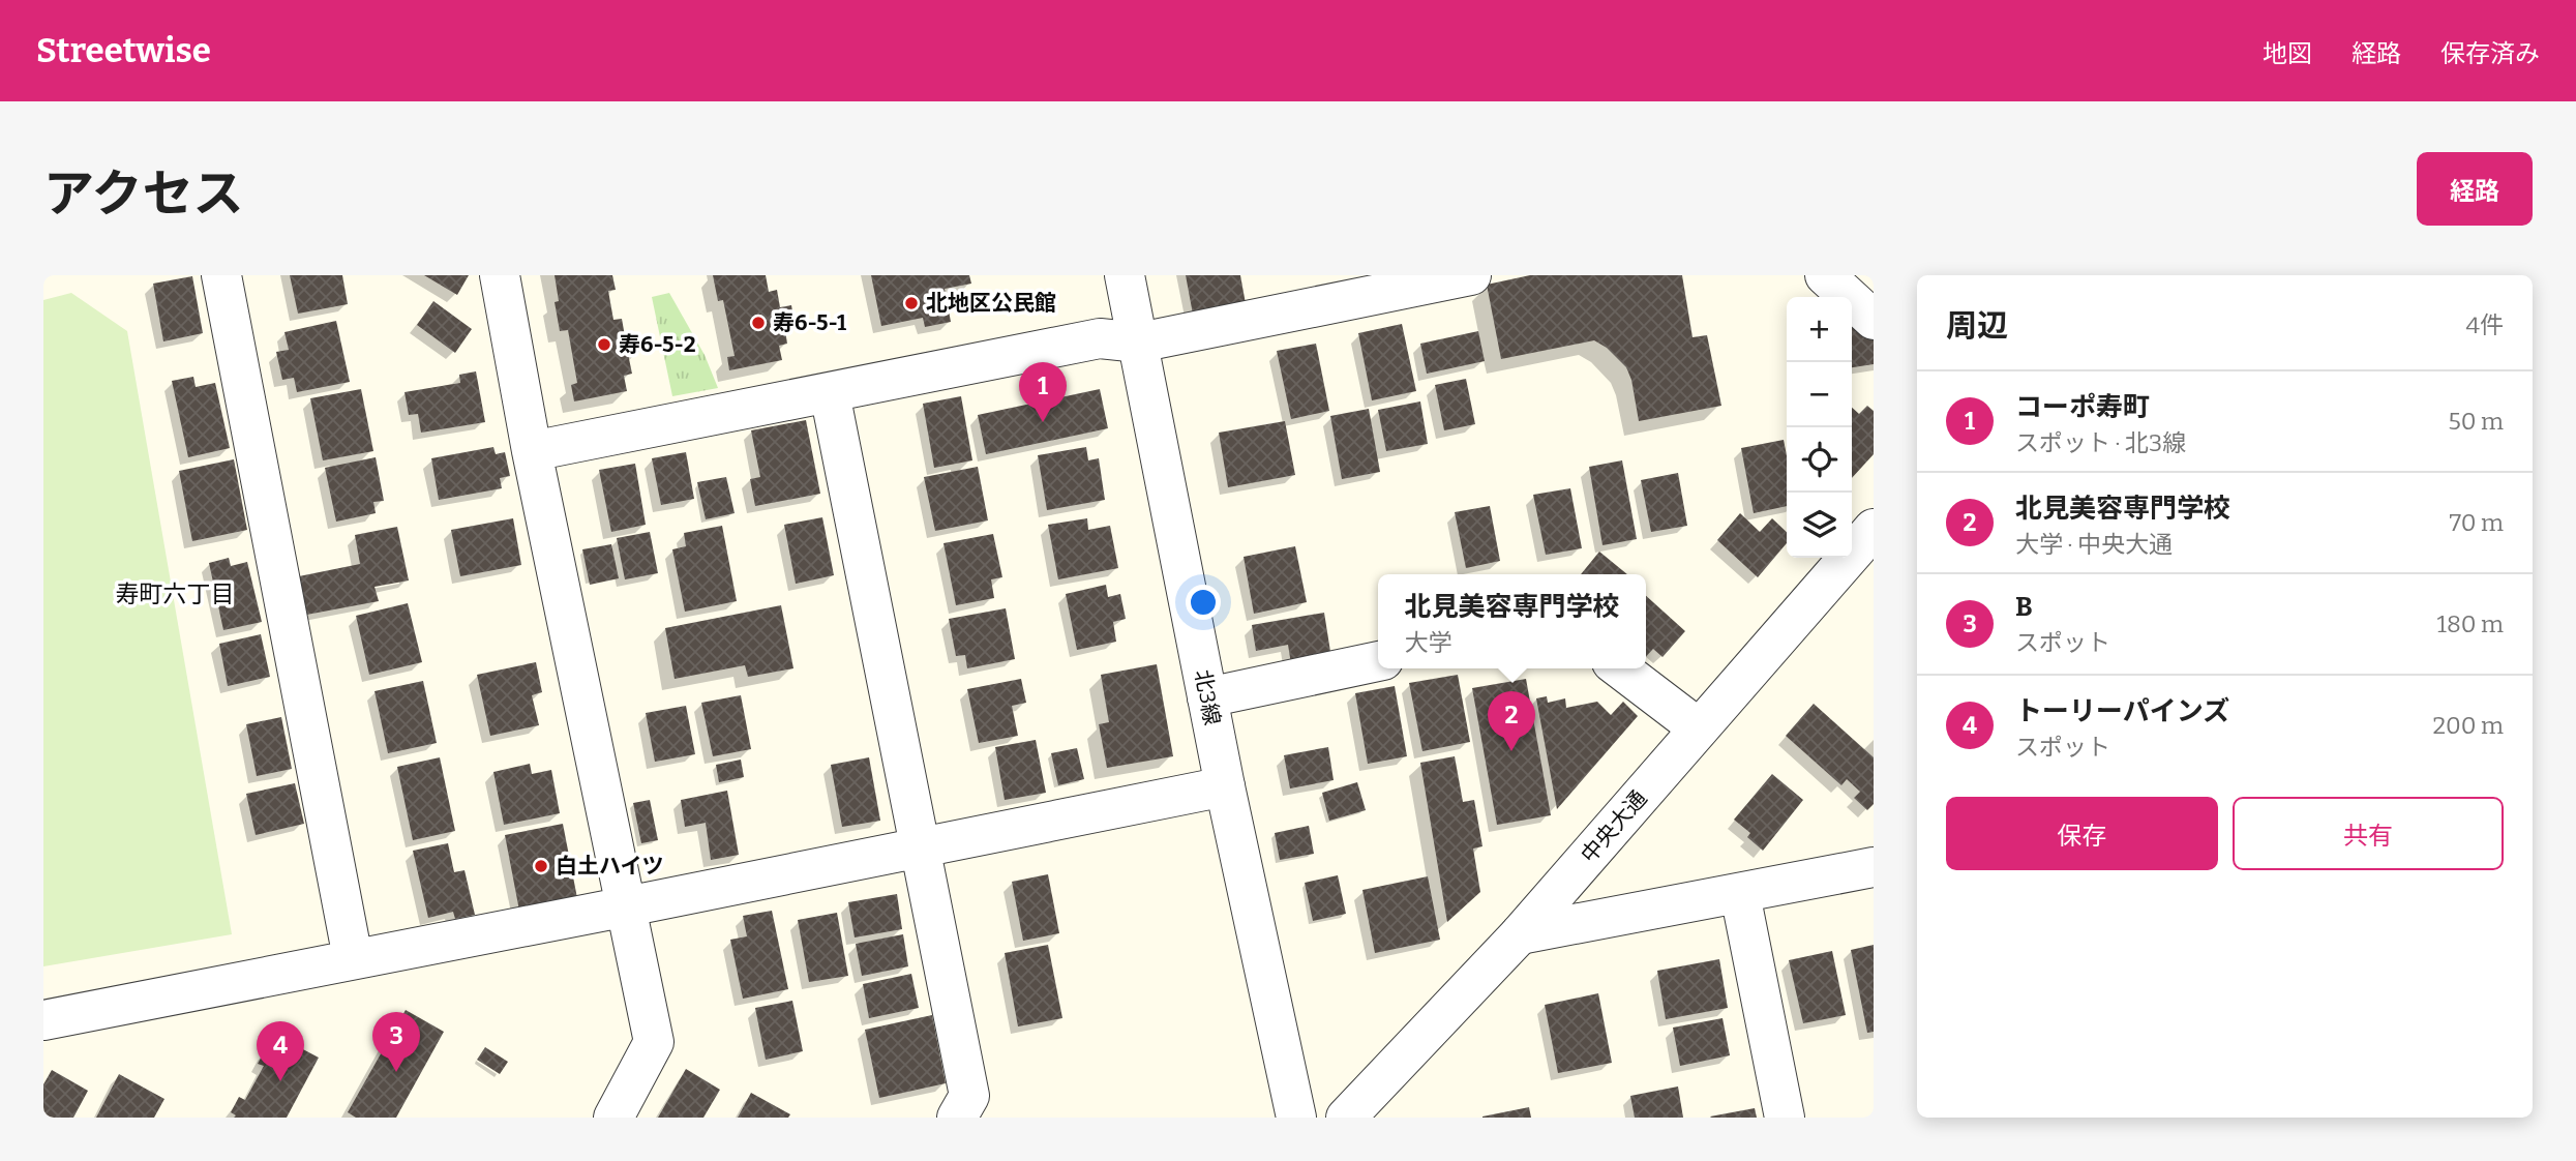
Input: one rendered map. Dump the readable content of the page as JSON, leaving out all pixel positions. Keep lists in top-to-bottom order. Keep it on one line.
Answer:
{"streets":{"street":["北3線","中央大通"]},"districts":["寿町六丁目"],"places":["北地区公民館","寿6-5-1","寿6-5-2","白土ハイツ"],"page":{"header":"Streetwise","nav":["地図","経路","保存済み"],"title":"アクセス","buttons":["経路",["保存","共有"]],"heading":["周辺","4件"],"map_buttons":["+","−"],"pins":["1","2","3","4"],"list":[{"mark":"1","name":"コーポ寿町","note":"スポット · 北3線","value":"50 m"},{"mark":"2","name":"北見美容専門学校","note":"大学 · 中央大通","value":"70 m"},{"mark":"3","name":"B","note":"スポット","value":"180 m"},{"mark":"4","name":"トーリーパインズ","note":"スポット","value":"200 m"}],"popup":["北見美容専門学校","大学"]}}
